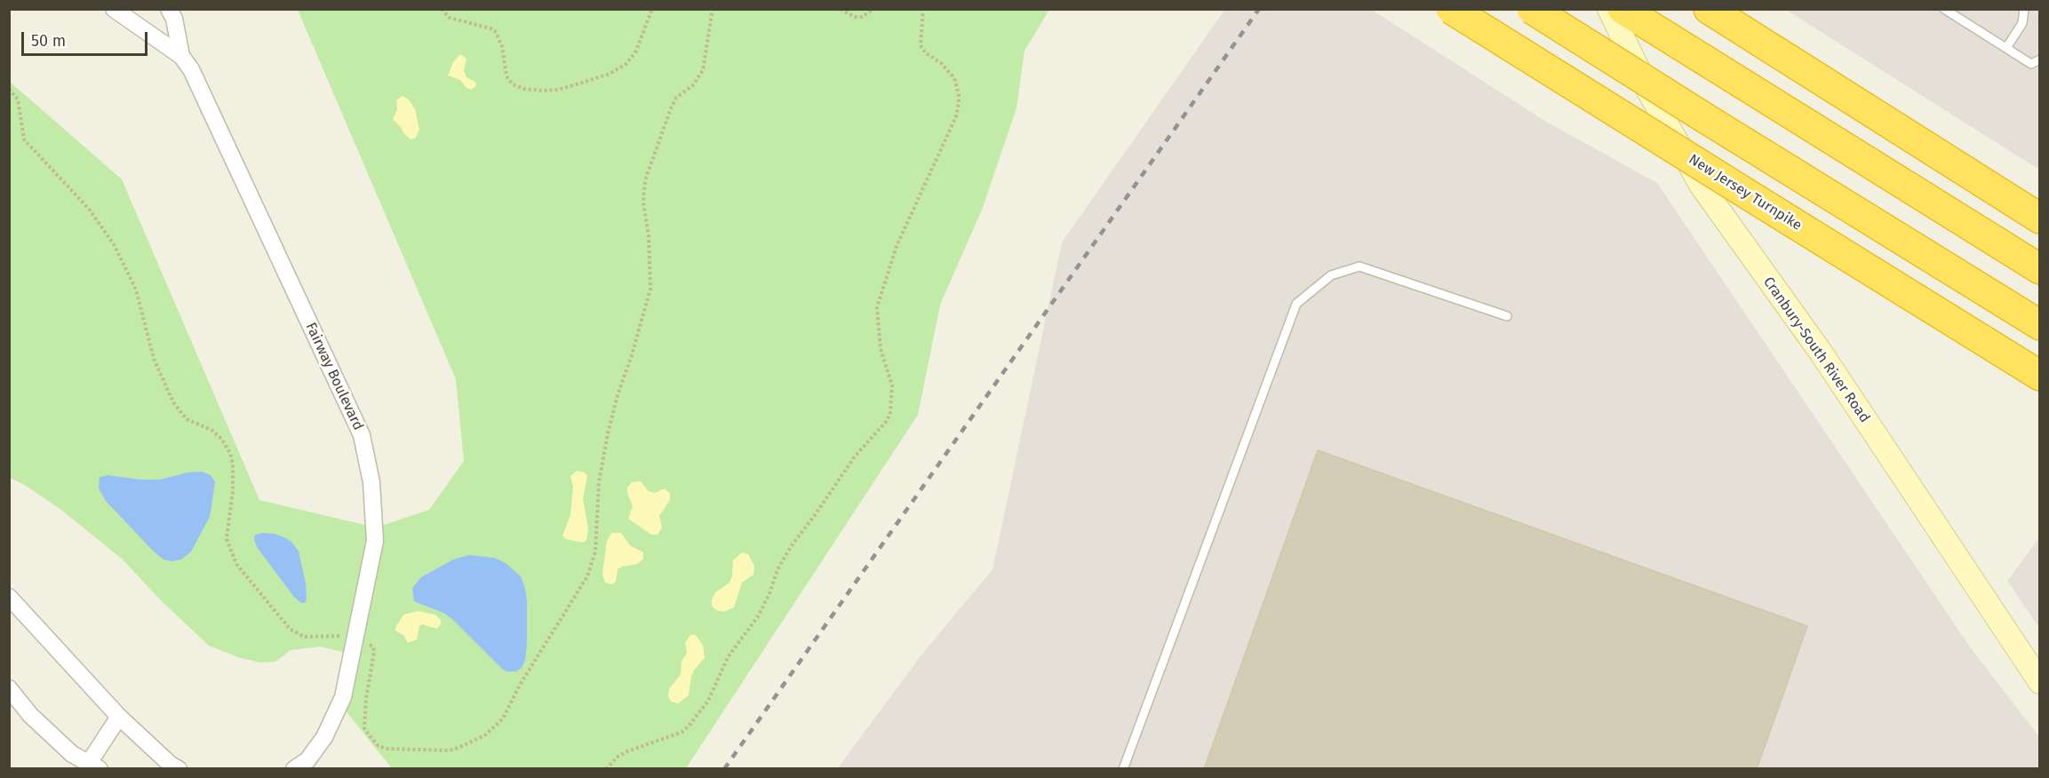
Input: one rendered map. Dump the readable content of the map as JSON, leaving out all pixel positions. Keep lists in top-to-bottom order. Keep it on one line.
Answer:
{"streets":{"highway":["New Jersey Turnpike"],"main road":["Cranbury-South River Road"],"street":["Fairway Boulevard"]},"scale_bar":"50 m"}
